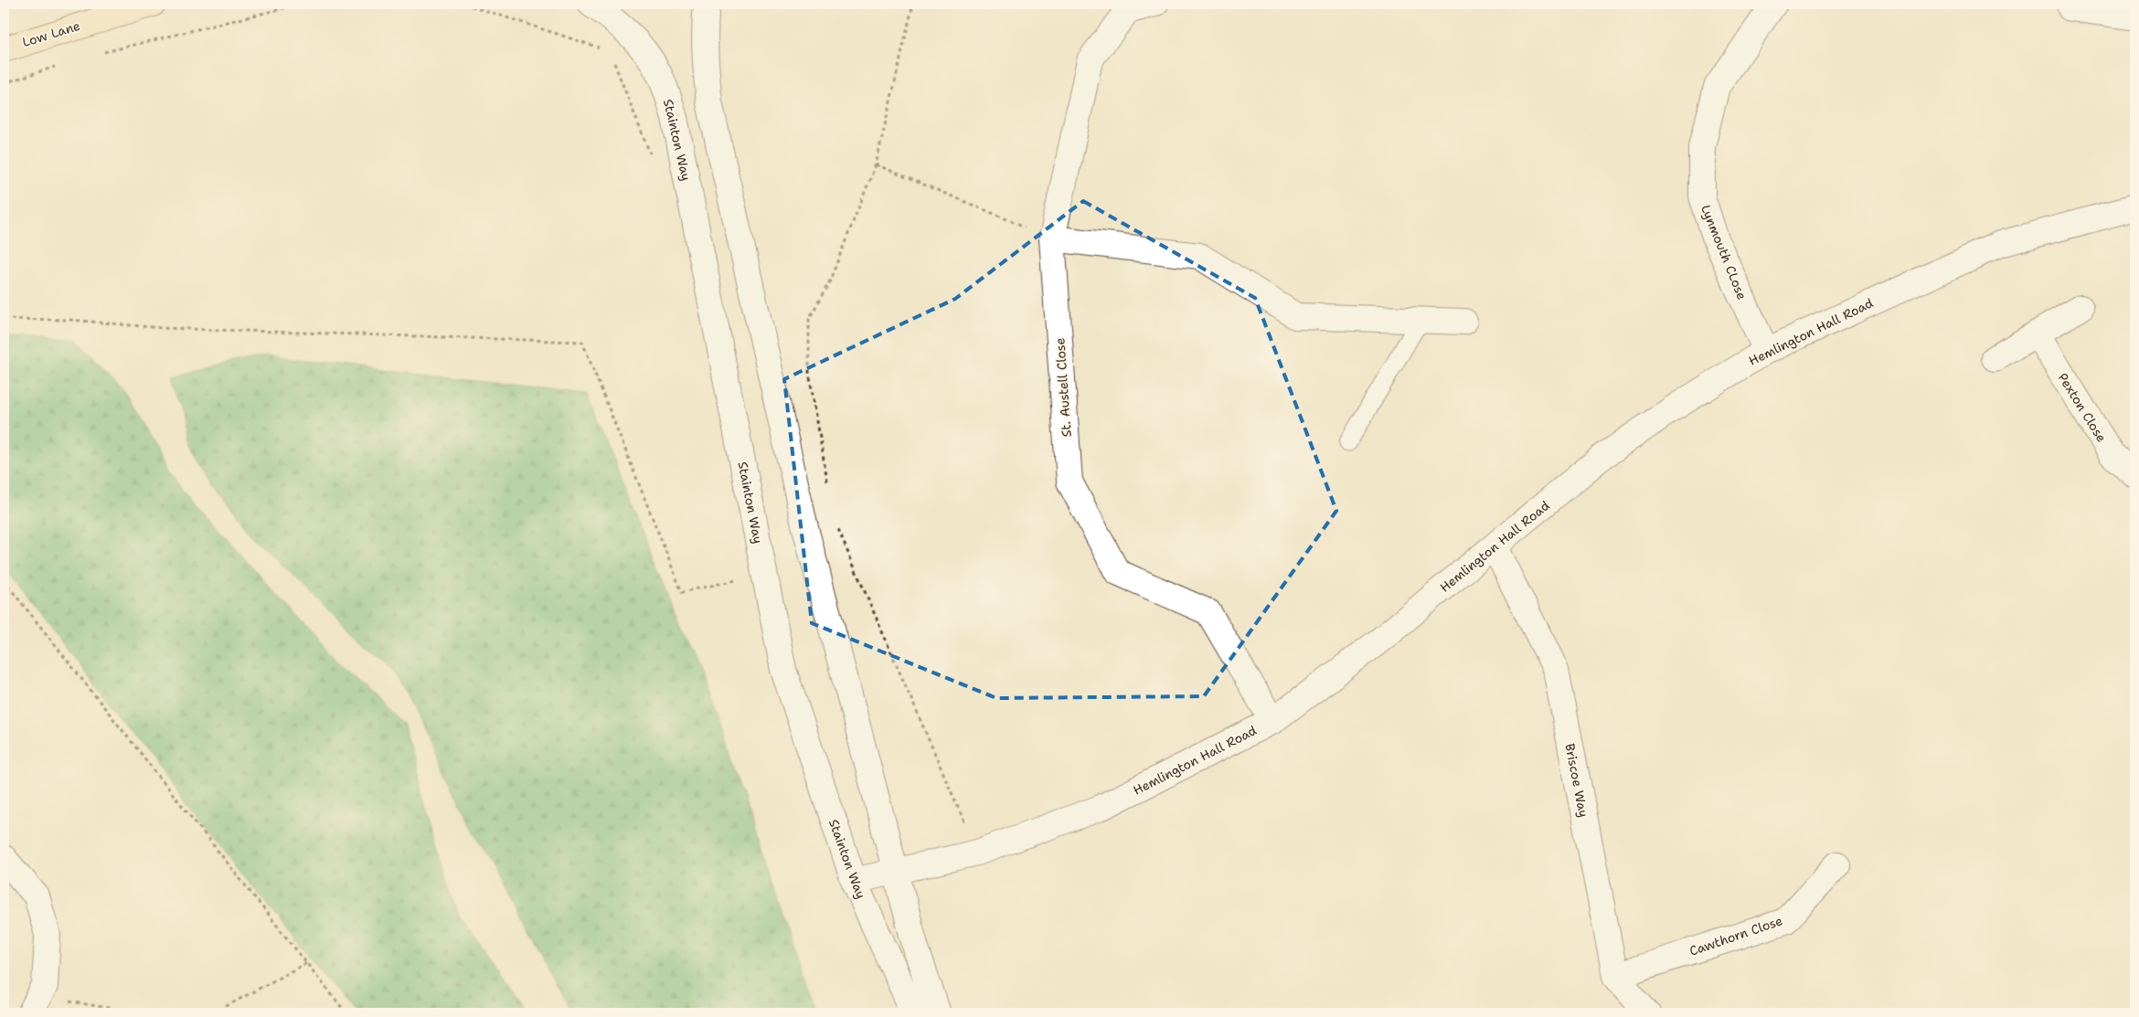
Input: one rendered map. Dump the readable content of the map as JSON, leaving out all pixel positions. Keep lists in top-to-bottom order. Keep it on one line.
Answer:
{"streets":{"main road":["Low Lane"],"street":["Stainton Way","Lynmouth CLose","Hemlington Hall Road","St. Austell Close","Pexton Close","Briscoe Way","Cawthorn Close"]},"crossings":[["Stainton Way","Hemlington Hall Road"],["Lynmouth CLose","Hemlington Hall Road"],["Hemlington Hall Road","St. Austell Close"],["Hemlington Hall Road","Briscoe Way"],["Briscoe Way","Cawthorn Close"]]}
